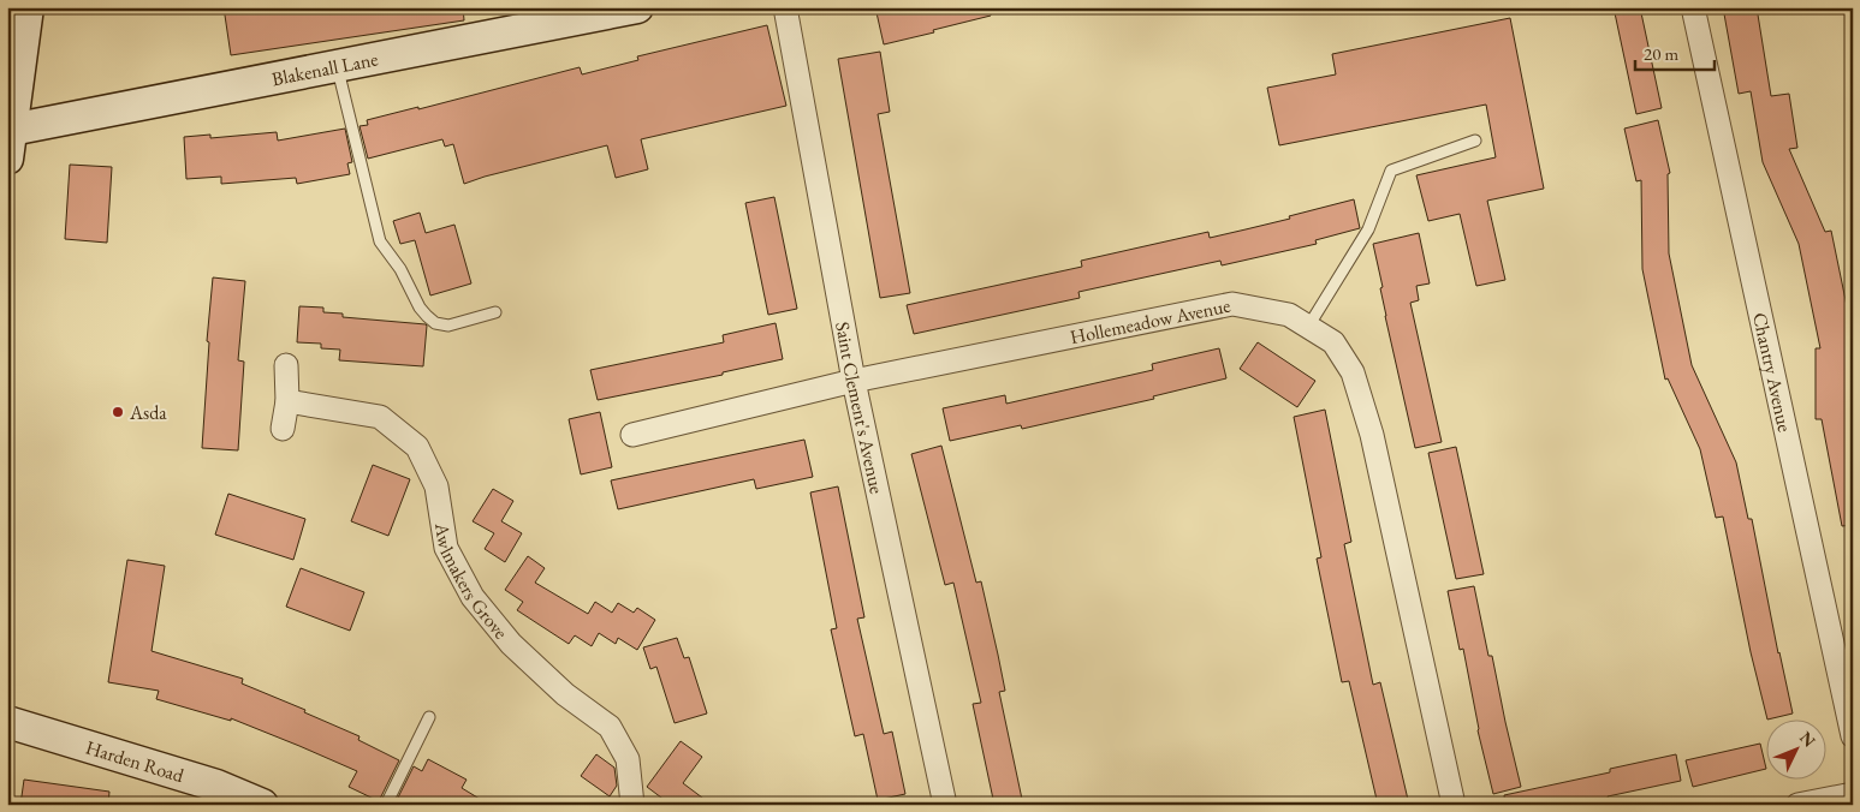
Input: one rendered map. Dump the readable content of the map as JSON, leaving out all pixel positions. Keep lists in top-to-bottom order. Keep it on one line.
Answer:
{"streets":{"street":["Blakenall Lane","Hollemeadow Avenue","Chantry Avenue","Saint Clement's Avenue","Awlmakers Grove","Harden Road"]},"crossings":[["Hollemeadow Avenue","Saint Clement's Avenue"]],"places":["Asda"],"scale_bar":"20 m","north":"top right"}
